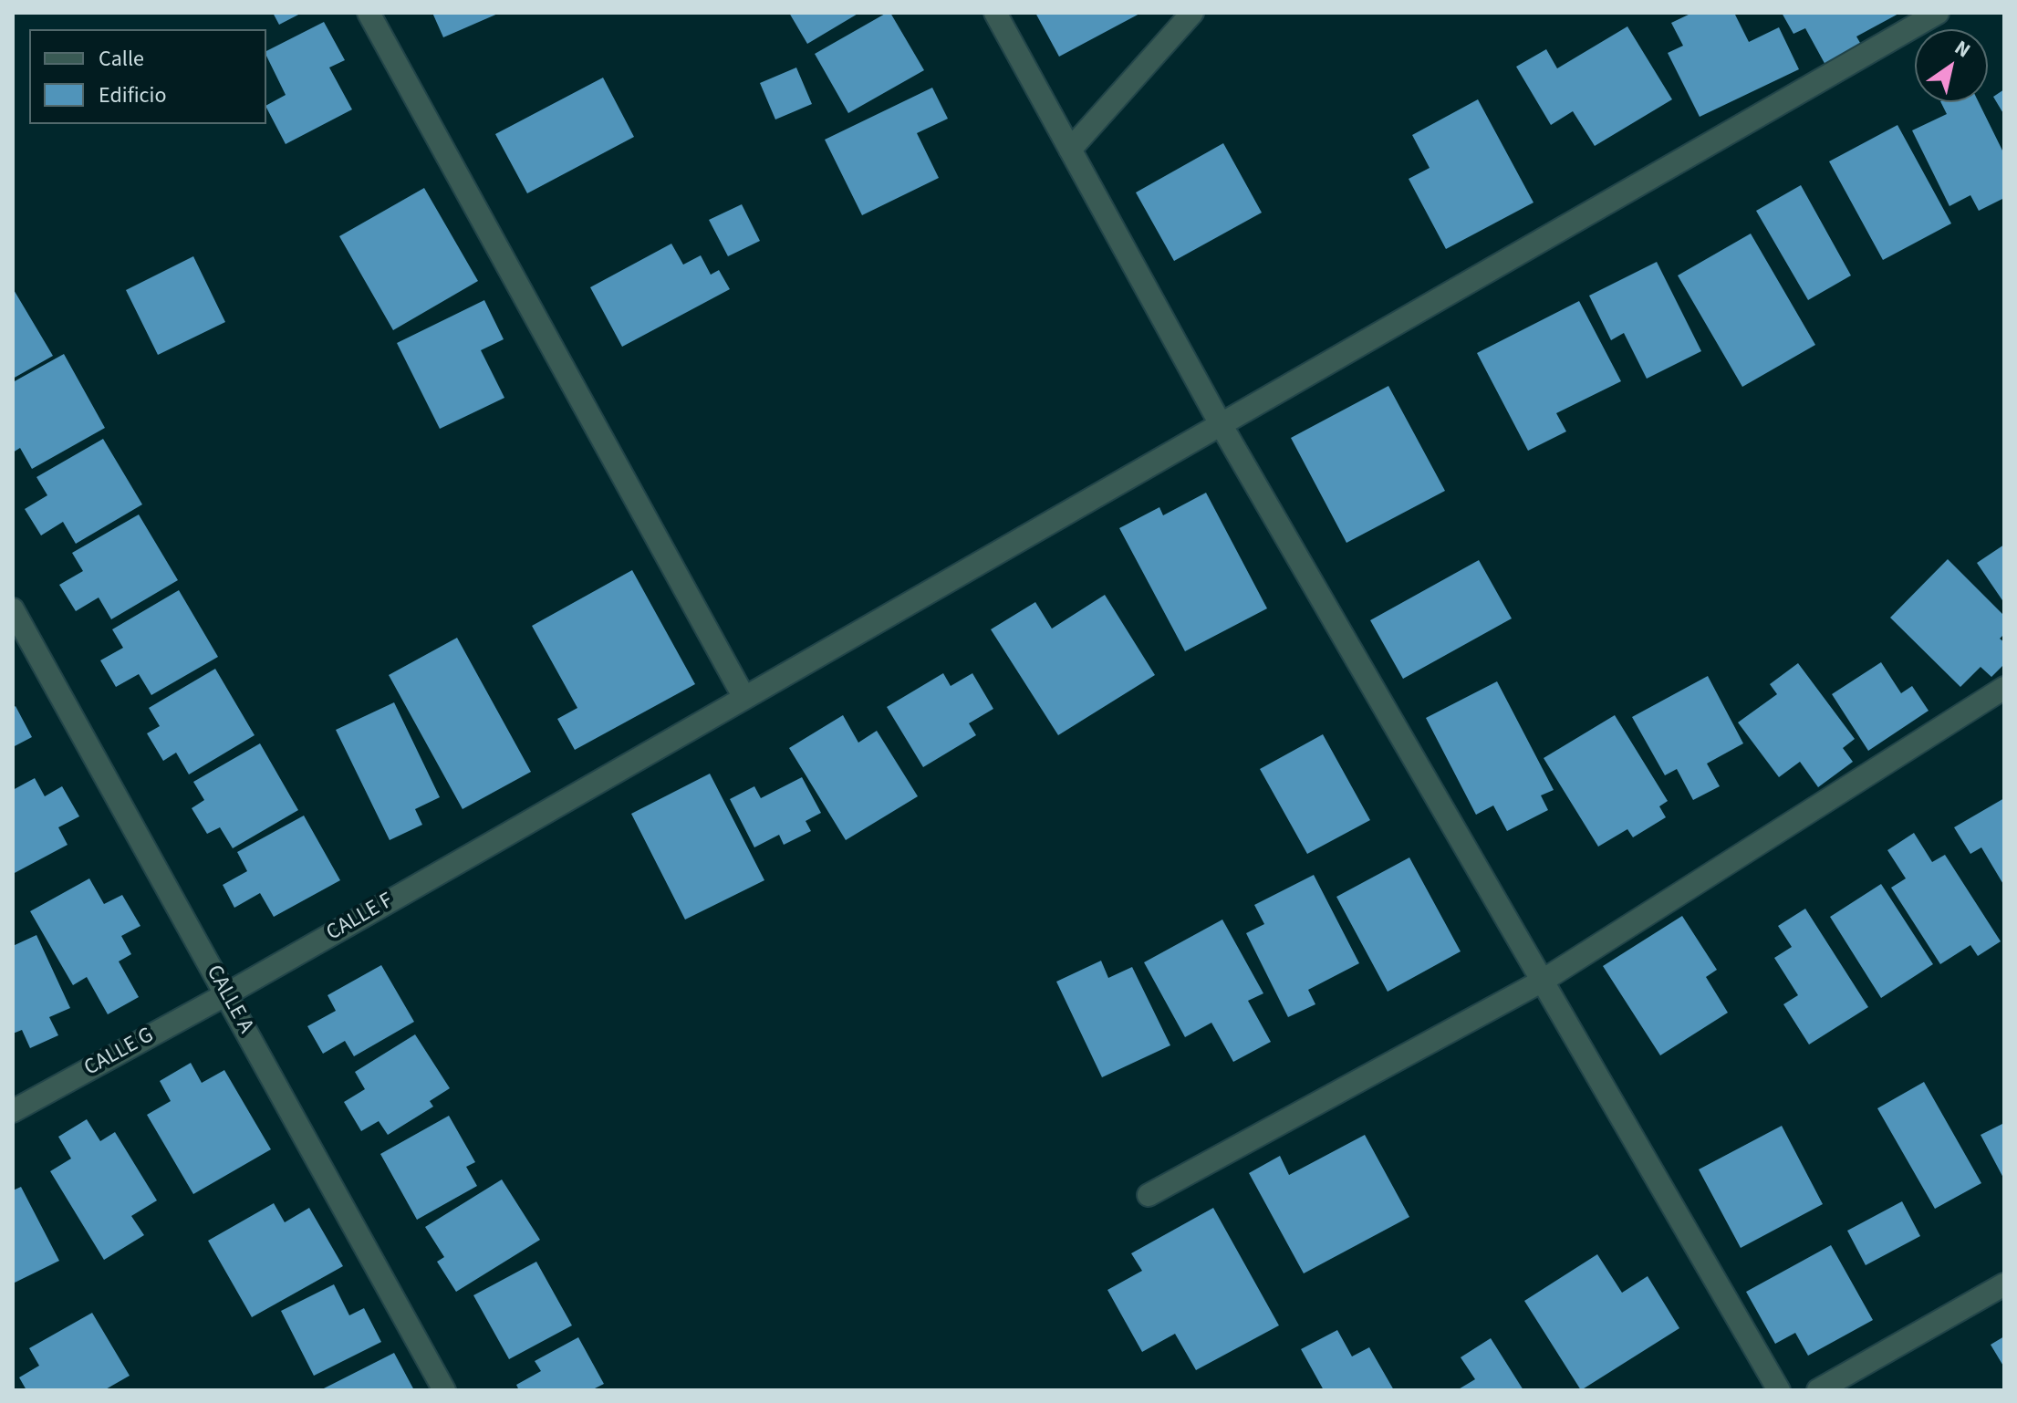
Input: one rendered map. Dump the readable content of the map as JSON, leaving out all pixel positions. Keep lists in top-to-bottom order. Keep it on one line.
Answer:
{"streets":{"street":["CALLE F","CALLE A","CALLE G"]},"crossings":[["CALLE F","CALLE A"],["CALLE F","CALLE G"],["CALLE A","CALLE G"]],"legend":["Calle","Edificio"],"north":"top right"}
